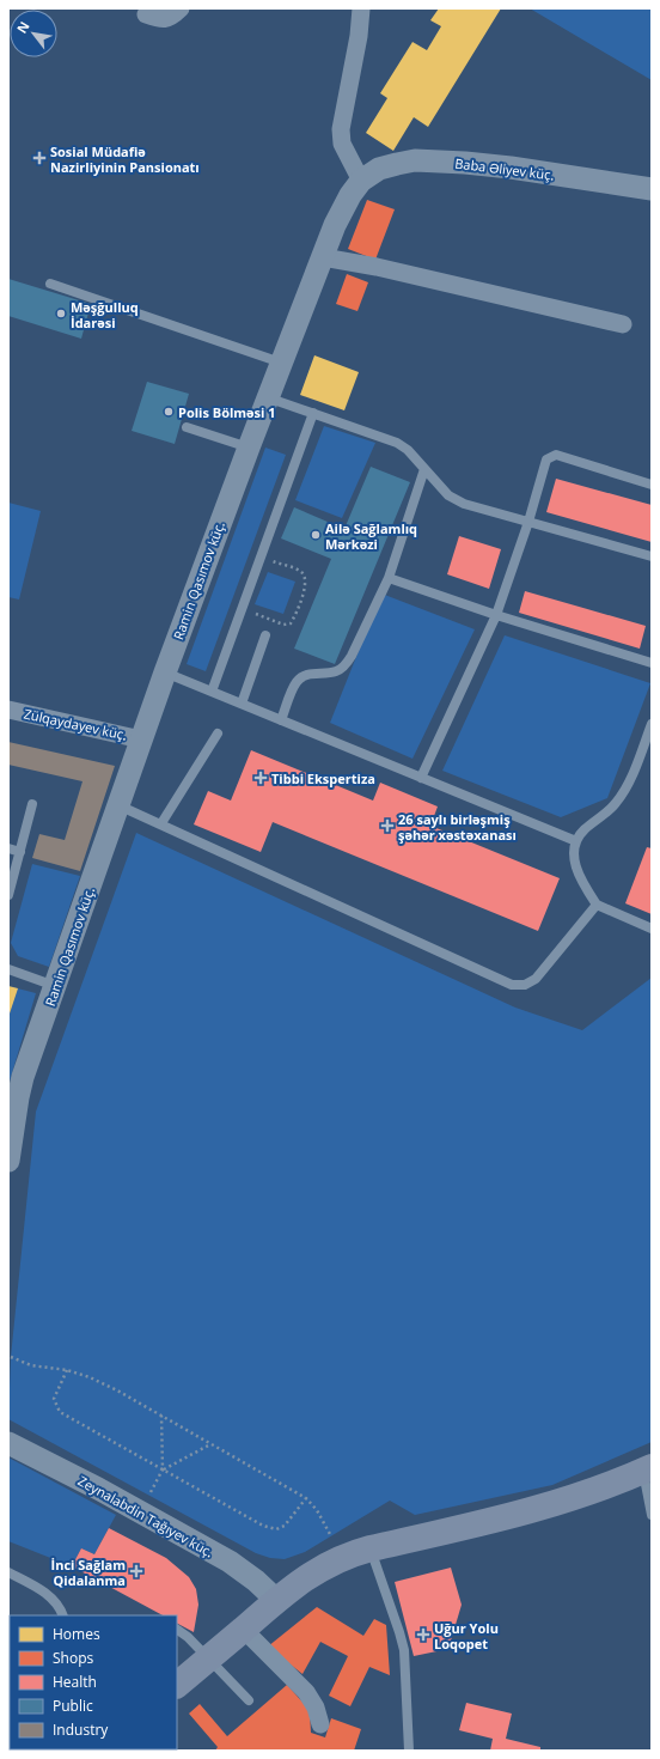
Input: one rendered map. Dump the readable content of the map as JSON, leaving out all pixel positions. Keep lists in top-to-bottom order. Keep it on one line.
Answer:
{"streets":{"street":["Baba Əliyev küç.","Ramin Qasımov küç.","Zülqaydayev küç.","Zeynalabdin Tağıyev küç."]},"crossings":[["Baba Əliyev küç.","Ramin Qasımov küç."],["Ramin Qasımov küç.","Zülqaydayev küç."]],"places":{"health":["Sosial Müdafiə Nazirliyinin Pansionatı","Tibbi Ekspertiza","26 saylı birləşmiş şəhər xəstəxanası","İnci Sağlam Qidalanma","Uğur Yolu Loqopet"],"other":["Məşğulluq İdarəsi","Polis Bölməsi 1","Ailə Sağlamlıq Mərkəzi"]},"legend":["Homes","Shops","Health","Public","Industry"],"north":"top left"}
